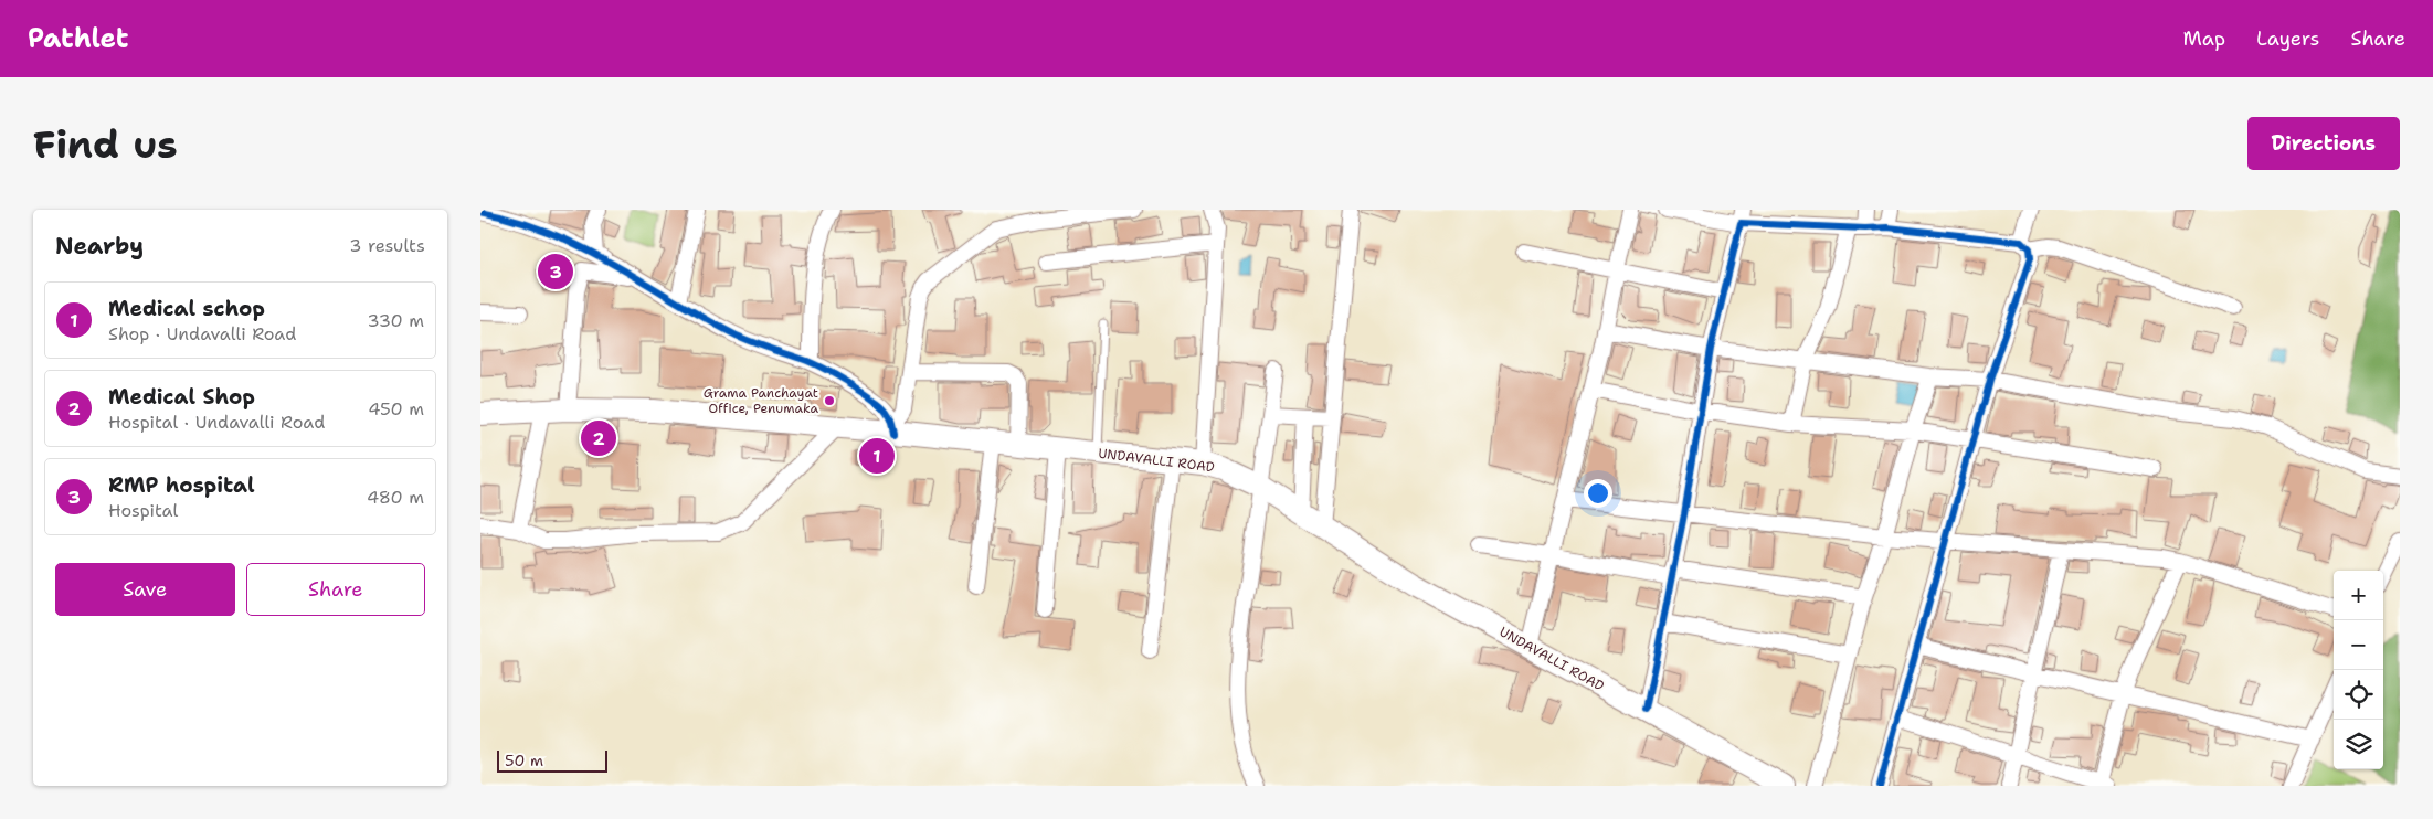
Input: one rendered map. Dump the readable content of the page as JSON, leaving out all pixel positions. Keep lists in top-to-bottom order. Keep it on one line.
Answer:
{"streets":{"main road":["UNDAVALLI ROAD"]},"places":["Grama Panchayat Office, Penumaka"],"scale_bar":"50 m","page":{"header":"Pathlet","nav":["Map","Layers","Share"],"buttons":["Directions",["Save","Share"]],"title":"Find us","heading":["Nearby","3 results"],"pins":["3","2","1"],"list":[{"mark":"1","name":"Medical schop","note":"Shop · Undavalli Road","value":"330 m"},{"mark":"2","name":"Medical Shop","note":"Hospital · Undavalli Road","value":"450 m"},{"mark":"3","name":"RMP hospital","note":"Hospital","value":"480 m"}],"map_buttons":["+","−"],"scale":"50 m"}}
